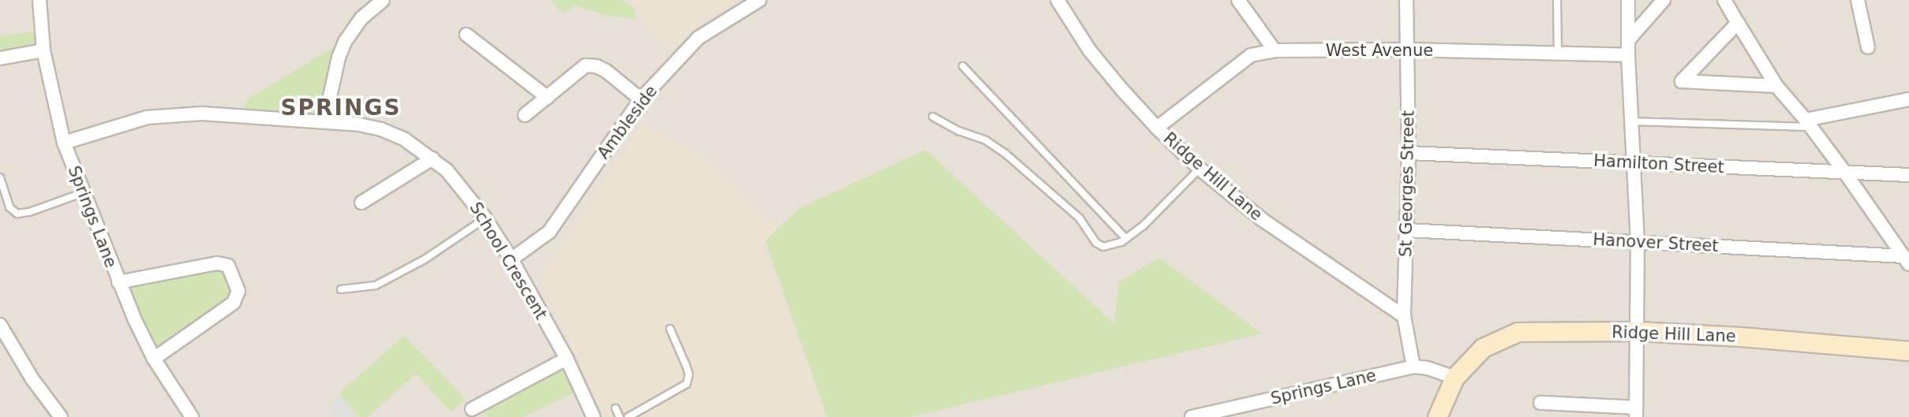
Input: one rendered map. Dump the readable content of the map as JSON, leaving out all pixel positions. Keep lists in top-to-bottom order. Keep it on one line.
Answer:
{"streets":{"street":["West Avenue","Ambleside","Hamilton Street","Ridge Hill Lane","St Georges Street","Springs Lane","Hanover Street","School Crescent"]},"crossings":[["West Avenue","Ridge Hill Lane"],["West Avenue","St Georges Street"],["Ambleside","School Crescent"],["Hamilton Street","St Georges Street"],["Ridge Hill Lane","St Georges Street"],["Ridge Hill Lane","Springs Lane"],["St Georges Street","Springs Lane"],["St Georges Street","Hanover Street"],["Springs Lane","School Crescent"]],"districts":["SPRINGS"]}
